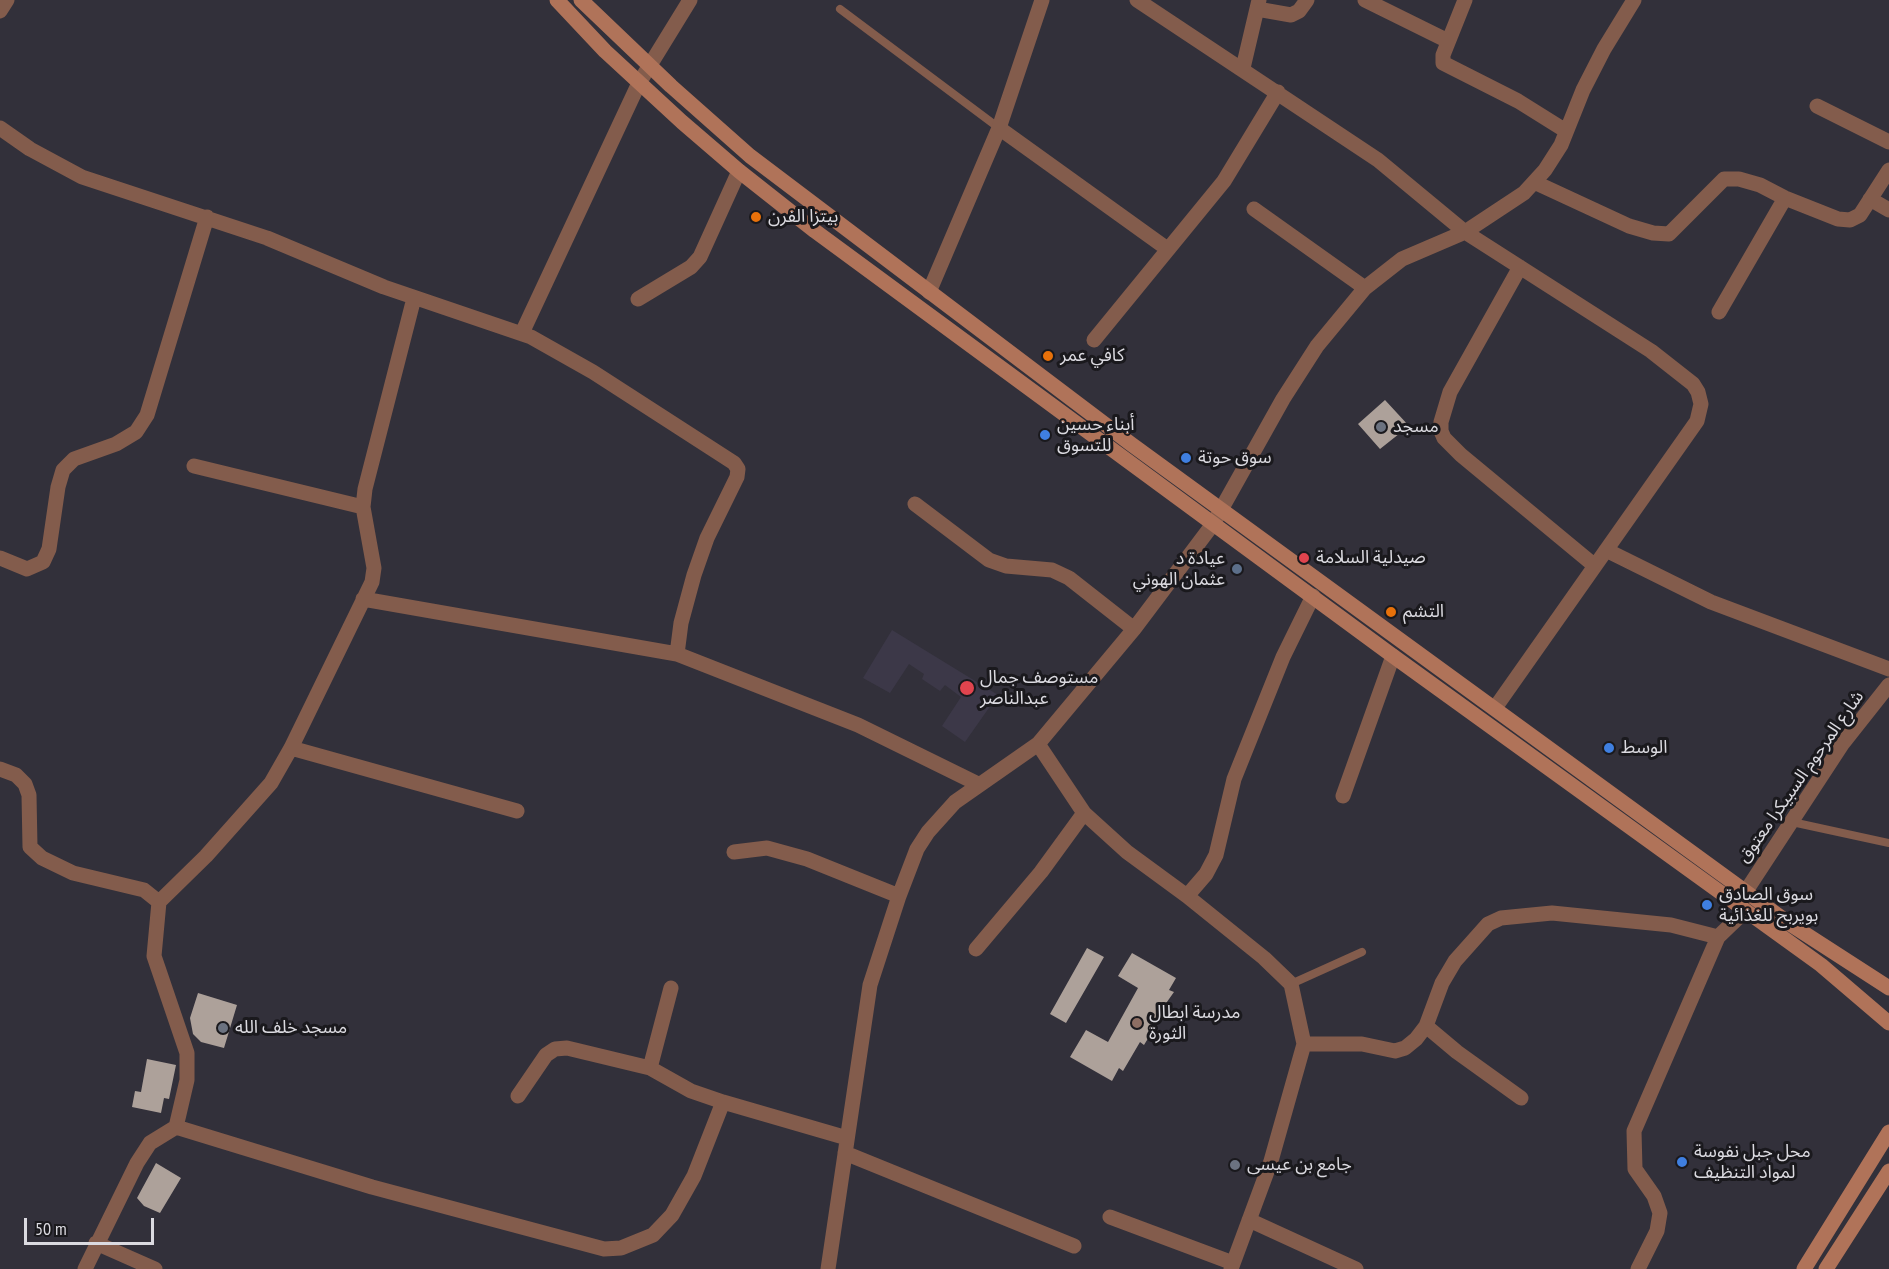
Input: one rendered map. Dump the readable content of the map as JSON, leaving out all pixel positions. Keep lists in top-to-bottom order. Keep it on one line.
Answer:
{"streets":{"street":["شارع المرحوم السبيكرا معتوق"]},"places":["بيتزا الفرن","كافي عمر","مسجد","أبناء حسين للتسوق","سوق حوتة","صيدلية السلامة","عيادة د عثمان الهوني","التشم","مستوصف جمال عبدالناصر","الوسط","سوق الصادق بويربح للغذائية","مدرسة ابطال الثورة","مسجد خلف الله","محل جبل نفوسة لمواد التنظيف","جامع بن عيسى"],"scale_bar":"50 m"}
